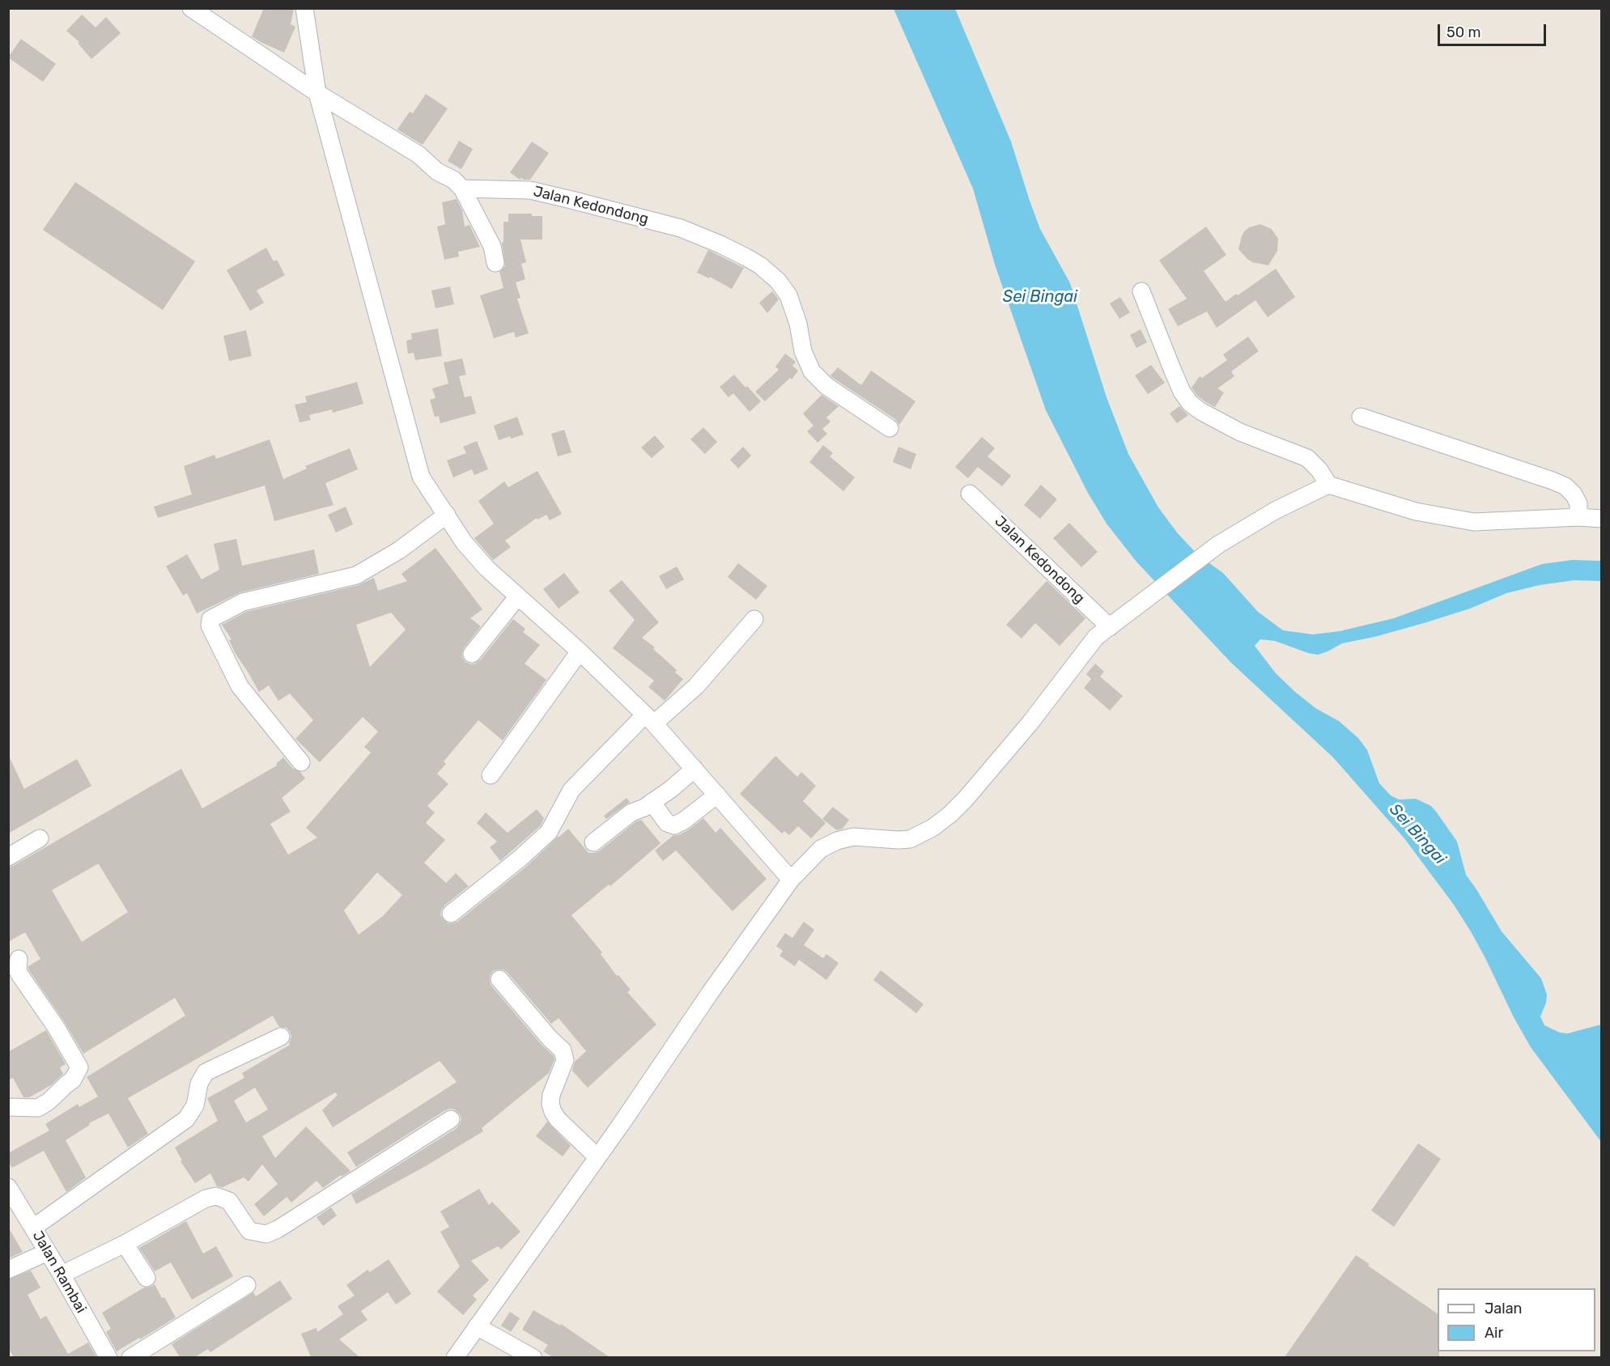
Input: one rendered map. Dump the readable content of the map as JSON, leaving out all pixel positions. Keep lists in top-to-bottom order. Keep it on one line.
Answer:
{"streets":{"street":["Jalan Kedondong","Jalan Rambai"]},"water":["Sei Bingai"],"legend":["Jalan","Air"],"scale_bar":"50 m"}
